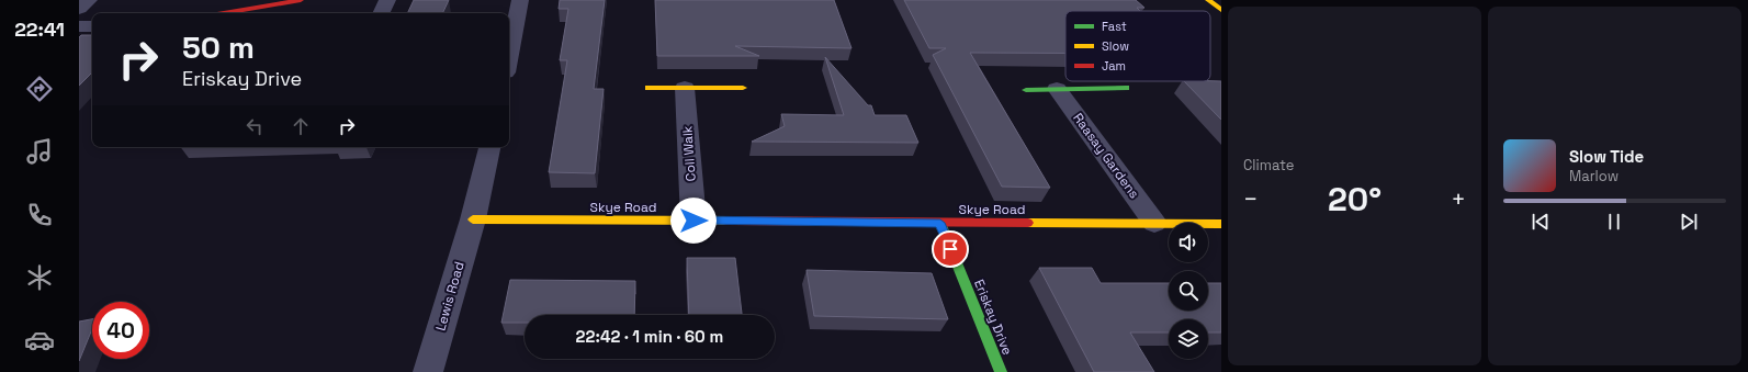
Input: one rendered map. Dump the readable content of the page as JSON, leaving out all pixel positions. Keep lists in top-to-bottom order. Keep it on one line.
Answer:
{"streets":{"street":["Coll Walk","Raasay Gardens","Skye Road","Lewis Road","Eriskay Drive"]},"crossings":[["Coll Walk","Skye Road"],["Raasay Gardens","Skye Road"],["Skye Road","Lewis Road"],["Skye Road","Eriskay Drive"]],"legend":["Fast","Slow","Jam"],"page":{"tabs":"22:41","tile":"Climate","turn":["50 m","Eriskay Drive"],"song":["Slow Tide","Marlow"],"heat":["−","20°","+"],"limit":"40","trip":"22:42 · 1 min · 60 m"}}
